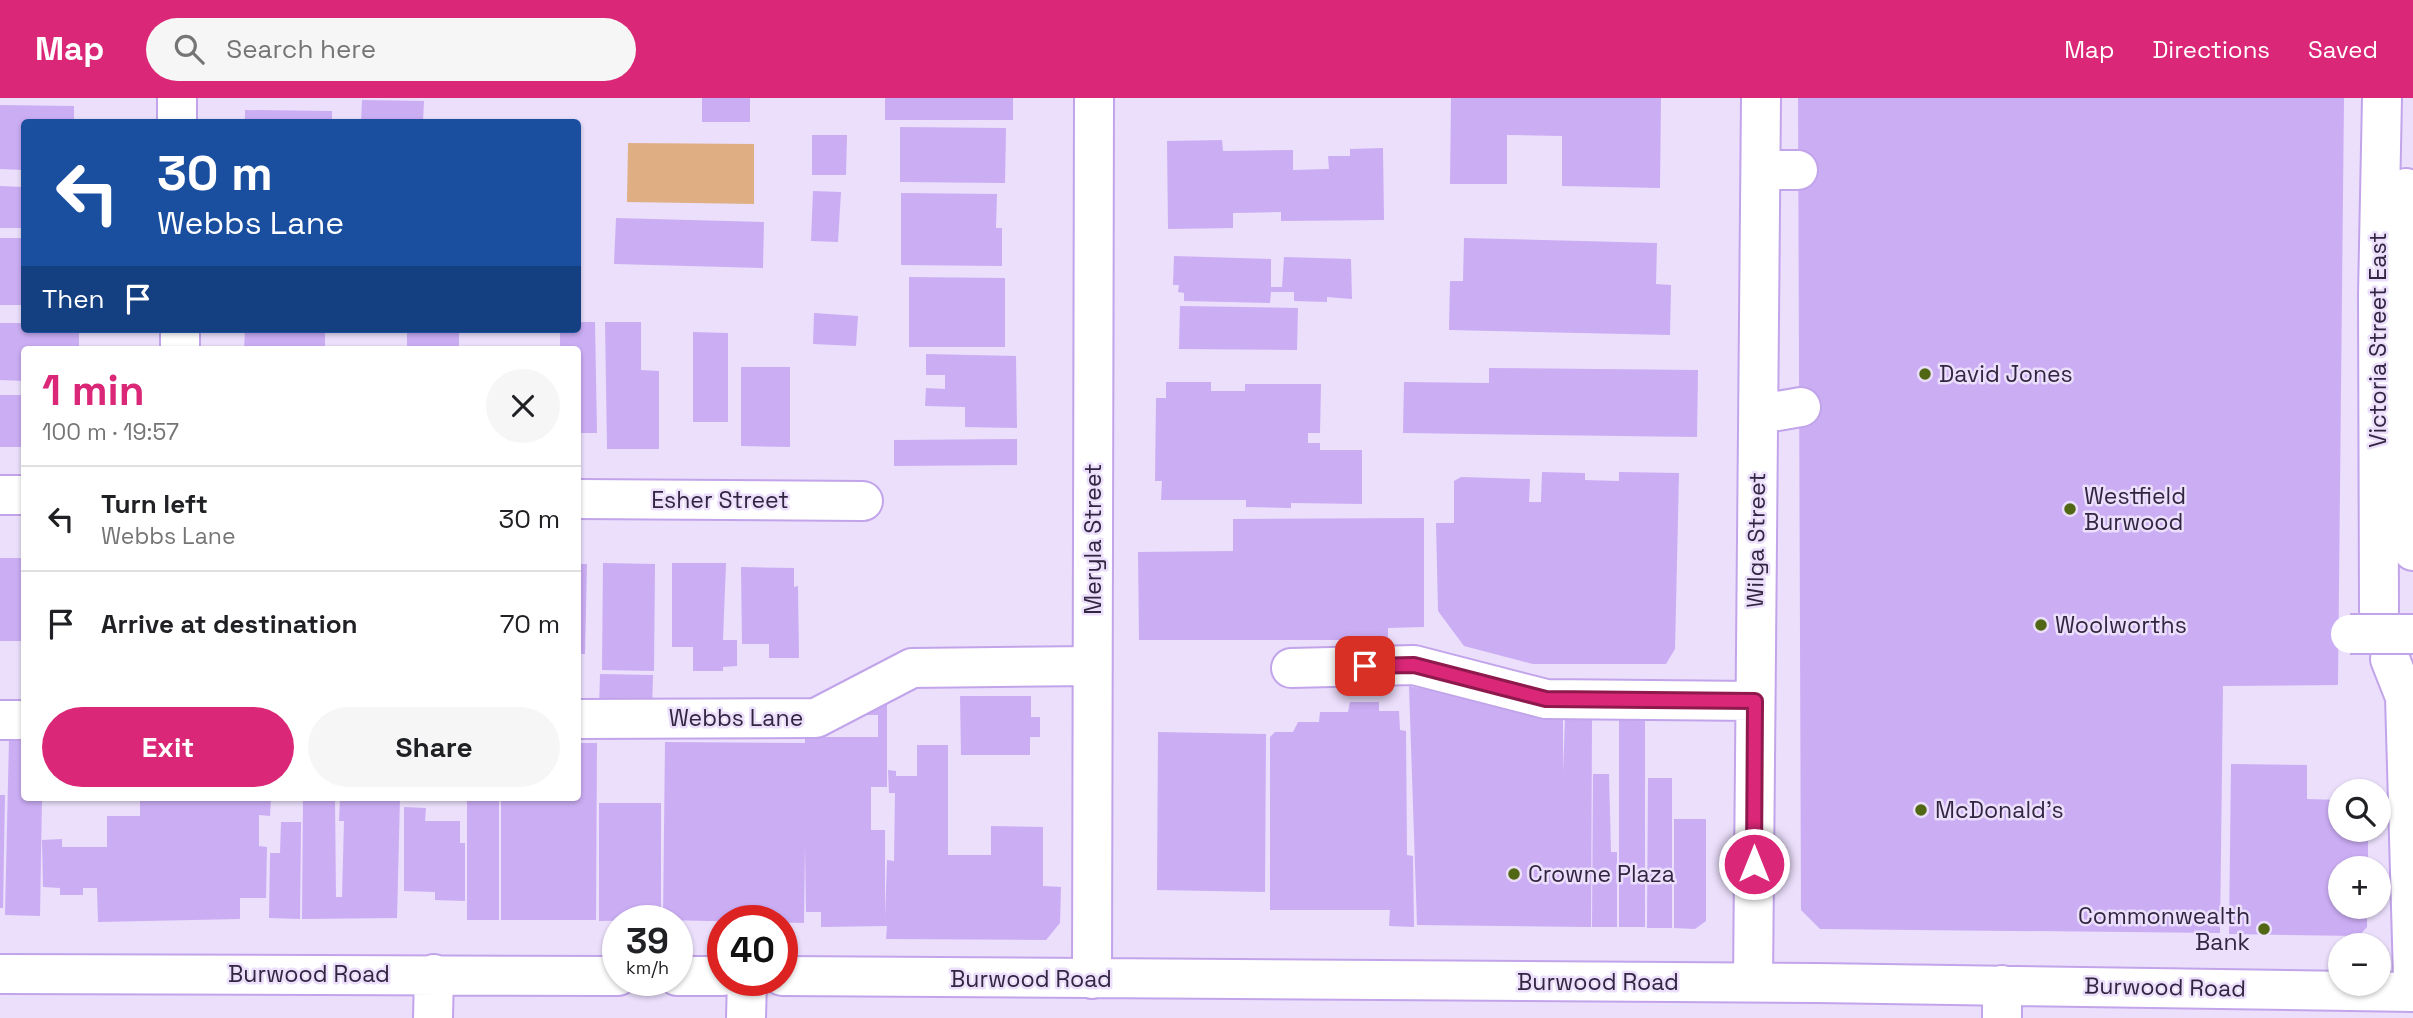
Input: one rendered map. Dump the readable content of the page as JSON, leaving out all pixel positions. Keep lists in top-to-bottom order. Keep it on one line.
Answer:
{"streets":{"street":["Victoria Street East","Esher Street","Meryla Street","Wilga Street","Webbs Lane","Burwood Road"]},"crossings":[["Meryla Street","Webbs Lane"],["Meryla Street","Burwood Road"],["Wilga Street","Burwood Road"]],"places":["David Jones","Westfield Burwood","Woolworths","McDonald's","Crowne Plaza","Commonwealth Bank"],"page":{"header":"Map","search":"Search here","nav":["Map","Directions","Saved"],"turn":["30 m","Webbs Lane"],"then":"Then","heading":["1 min","100 m · 19:57"],"list":[{"name":"Turn left","note":"Webbs Lane","value":"30 m"},{"name":"Arrive at destination","value":"70 m"}],"buttons":["Exit","Share"],"map_buttons":["+","−"],"speed":"39 km/h","limit":"40"}}
